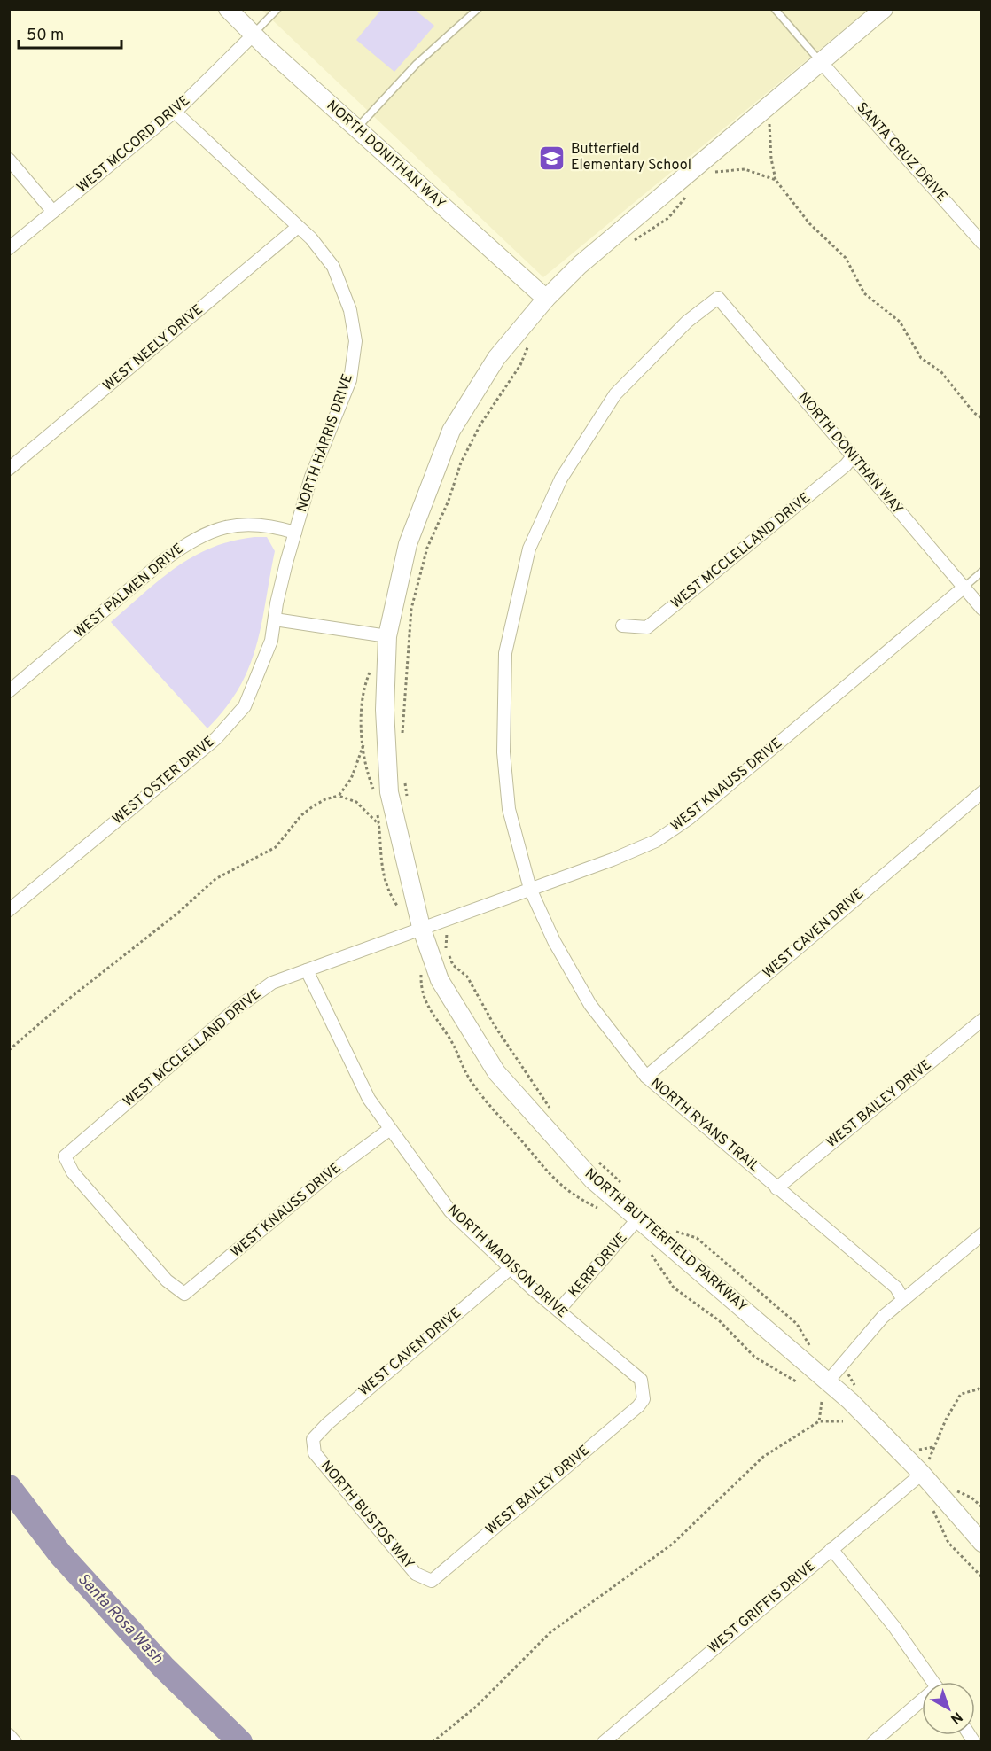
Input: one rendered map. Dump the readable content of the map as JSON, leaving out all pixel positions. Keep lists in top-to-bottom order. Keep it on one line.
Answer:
{"streets":{"street":["WEST MCCORD DRIVE","SANTA CRUZ DRIVE","NORTH DONITHAN WAY","WEST NEELY DRIVE","NORTH HARRIS DRIVE","WEST MCCLELLAND DRIVE","WEST PALMEN DRIVE","WEST OSTER DRIVE","WEST KNAUSS DRIVE","WEST CAVEN DRIVE","WEST BAILEY DRIVE","NORTH RYANS TRAIL","NORTH BUTTERFIELD PARKWAY","NORTH MADISON DRIVE","KERR DRIVE","NORTH BUSTOS WAY","WEST GRIFFIS DRIVE"]},"crossings":[["WEST MCCORD DRIVE","NORTH DONITHAN WAY"],["WEST MCCORD DRIVE","NORTH HARRIS DRIVE"],["SANTA CRUZ DRIVE","NORTH BUTTERFIELD PARKWAY"],["NORTH DONITHAN WAY","WEST MCCLELLAND DRIVE"],["NORTH DONITHAN WAY","WEST KNAUSS DRIVE"],["NORTH DONITHAN WAY","NORTH RYANS TRAIL"],["NORTH DONITHAN WAY","NORTH BUTTERFIELD PARKWAY"],["WEST NEELY DRIVE","NORTH HARRIS DRIVE"],["NORTH HARRIS DRIVE","WEST PALMEN DRIVE"],["NORTH HARRIS DRIVE","WEST OSTER DRIVE"],["WEST MCCLELLAND DRIVE","WEST KNAUSS DRIVE"],["WEST MCCLELLAND DRIVE","NORTH BUTTERFIELD PARKWAY"],["WEST MCCLELLAND DRIVE","NORTH MADISON DRIVE"],["WEST KNAUSS DRIVE","NORTH RYANS TRAIL"],["WEST KNAUSS DRIVE","NORTH BUTTERFIELD PARKWAY"],["WEST KNAUSS DRIVE","NORTH MADISON DRIVE"],["WEST CAVEN DRIVE","NORTH RYANS TRAIL"],["WEST CAVEN DRIVE","NORTH MADISON DRIVE"],["WEST CAVEN DRIVE","NORTH BUSTOS WAY"],["WEST BAILEY DRIVE","NORTH RYANS TRAIL"],["WEST BAILEY DRIVE","NORTH MADISON DRIVE"],["WEST BAILEY DRIVE","NORTH BUSTOS WAY"],["NORTH BUTTERFIELD PARKWAY","KERR DRIVE"],["NORTH BUTTERFIELD PARKWAY","WEST GRIFFIS DRIVE"],["NORTH MADISON DRIVE","KERR DRIVE"]],"water":["Santa Rosa Wash"],"places":{"school or university":["Butterfield Elementary School"]},"scale_bar":"50 m","north":"bottom right"}
